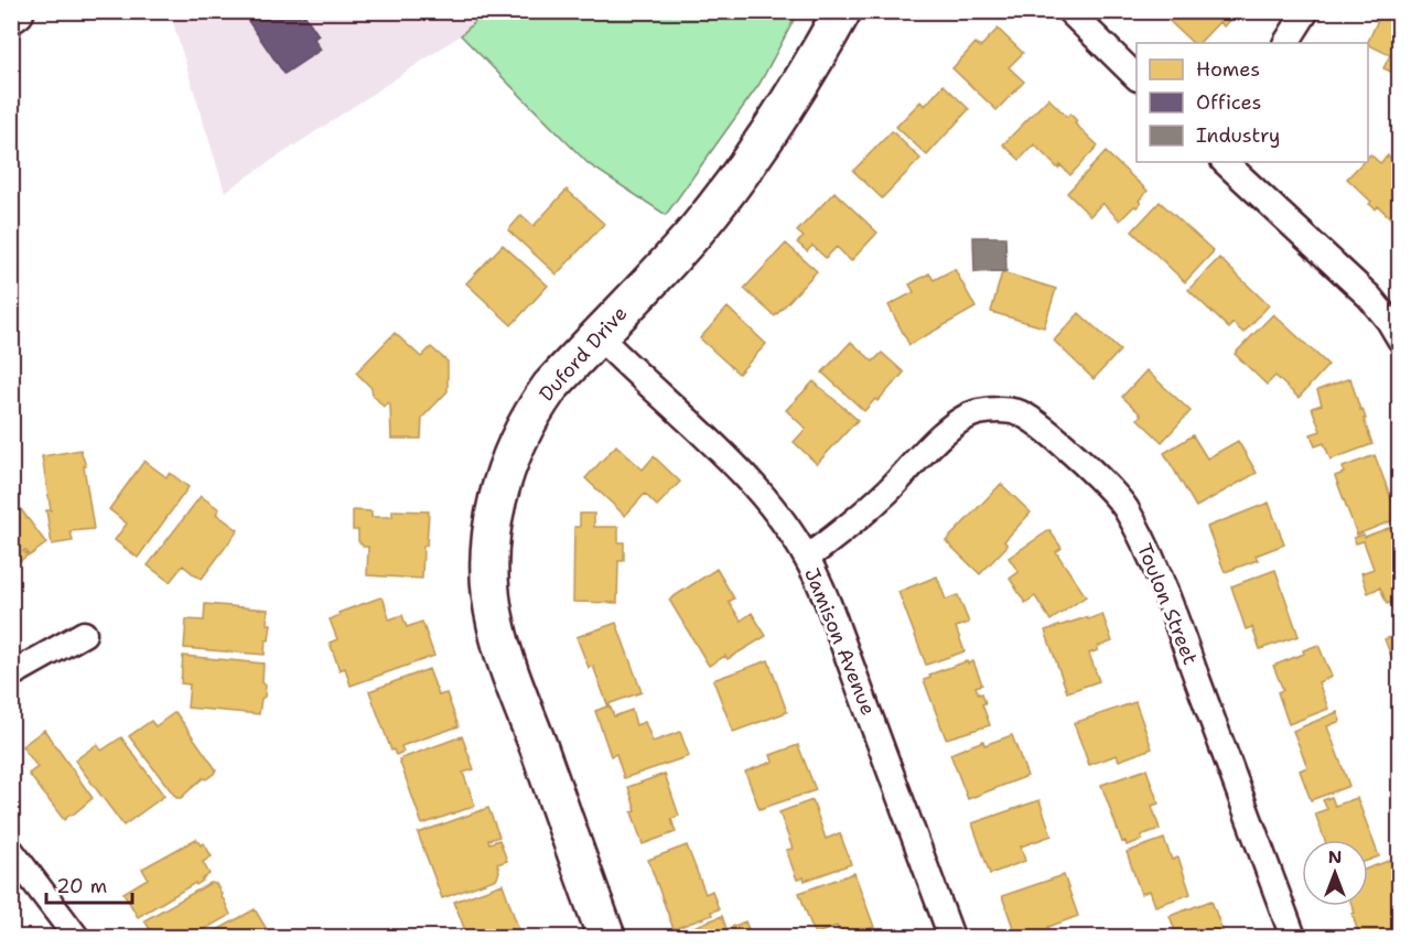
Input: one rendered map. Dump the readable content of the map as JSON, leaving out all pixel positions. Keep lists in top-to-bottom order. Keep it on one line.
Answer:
{"streets":{"street":["Duford Drive","Toulon Street","Jamison Avenue"]},"crossings":[["Duford Drive","Jamison Avenue"],["Toulon Street","Jamison Avenue"]],"legend":["Homes","Offices","Industry"],"scale_bar":"20 m","north":"top"}
